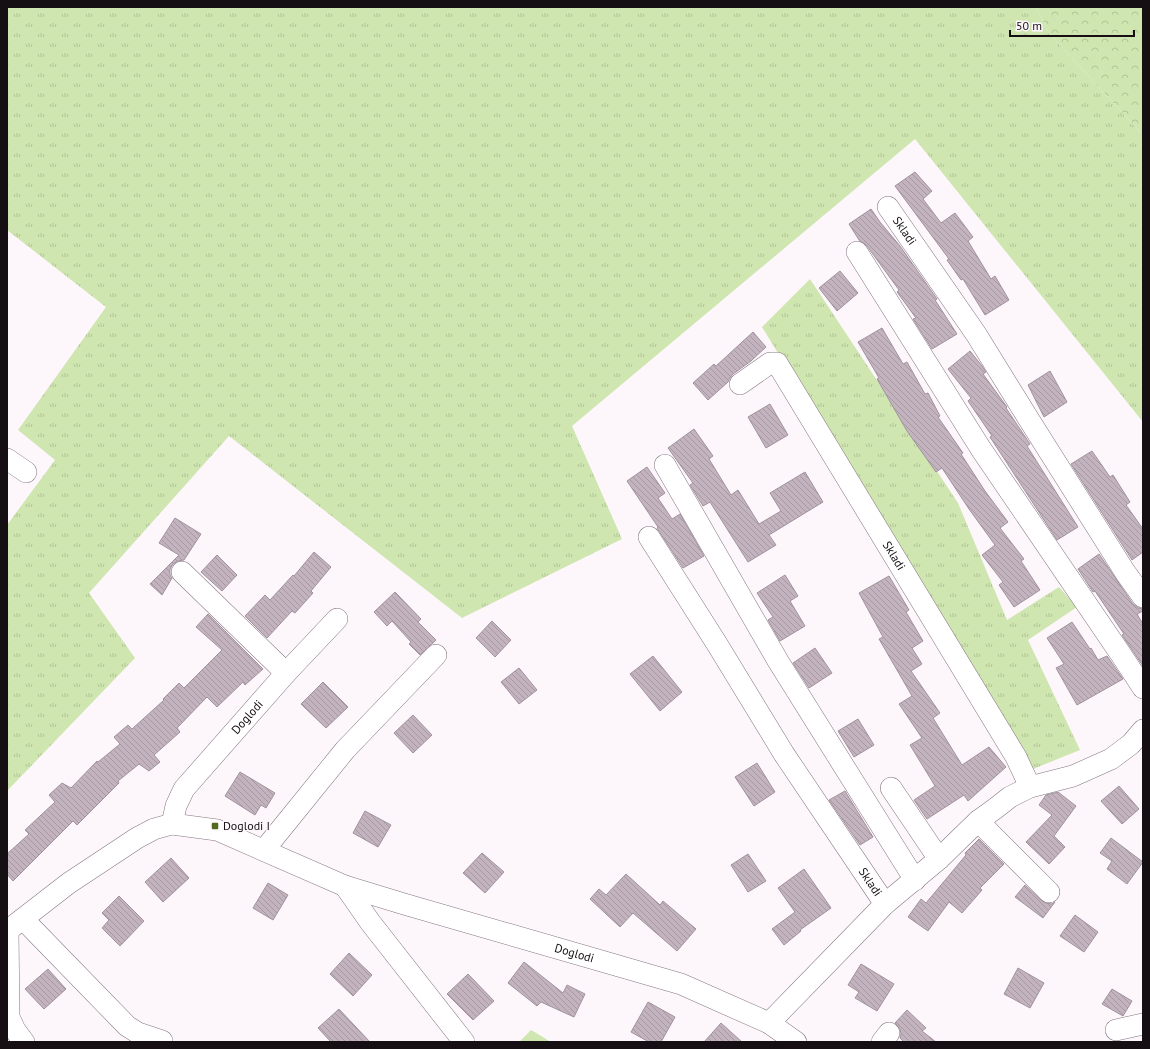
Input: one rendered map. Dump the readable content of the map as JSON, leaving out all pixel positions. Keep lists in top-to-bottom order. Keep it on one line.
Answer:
{"streets":{"street":["Skladi","Doglodi"]},"crossings":[["Skladi","Doglodi"]],"places":{"transit":["Doglodi I"]},"scale_bar":"50 m"}
